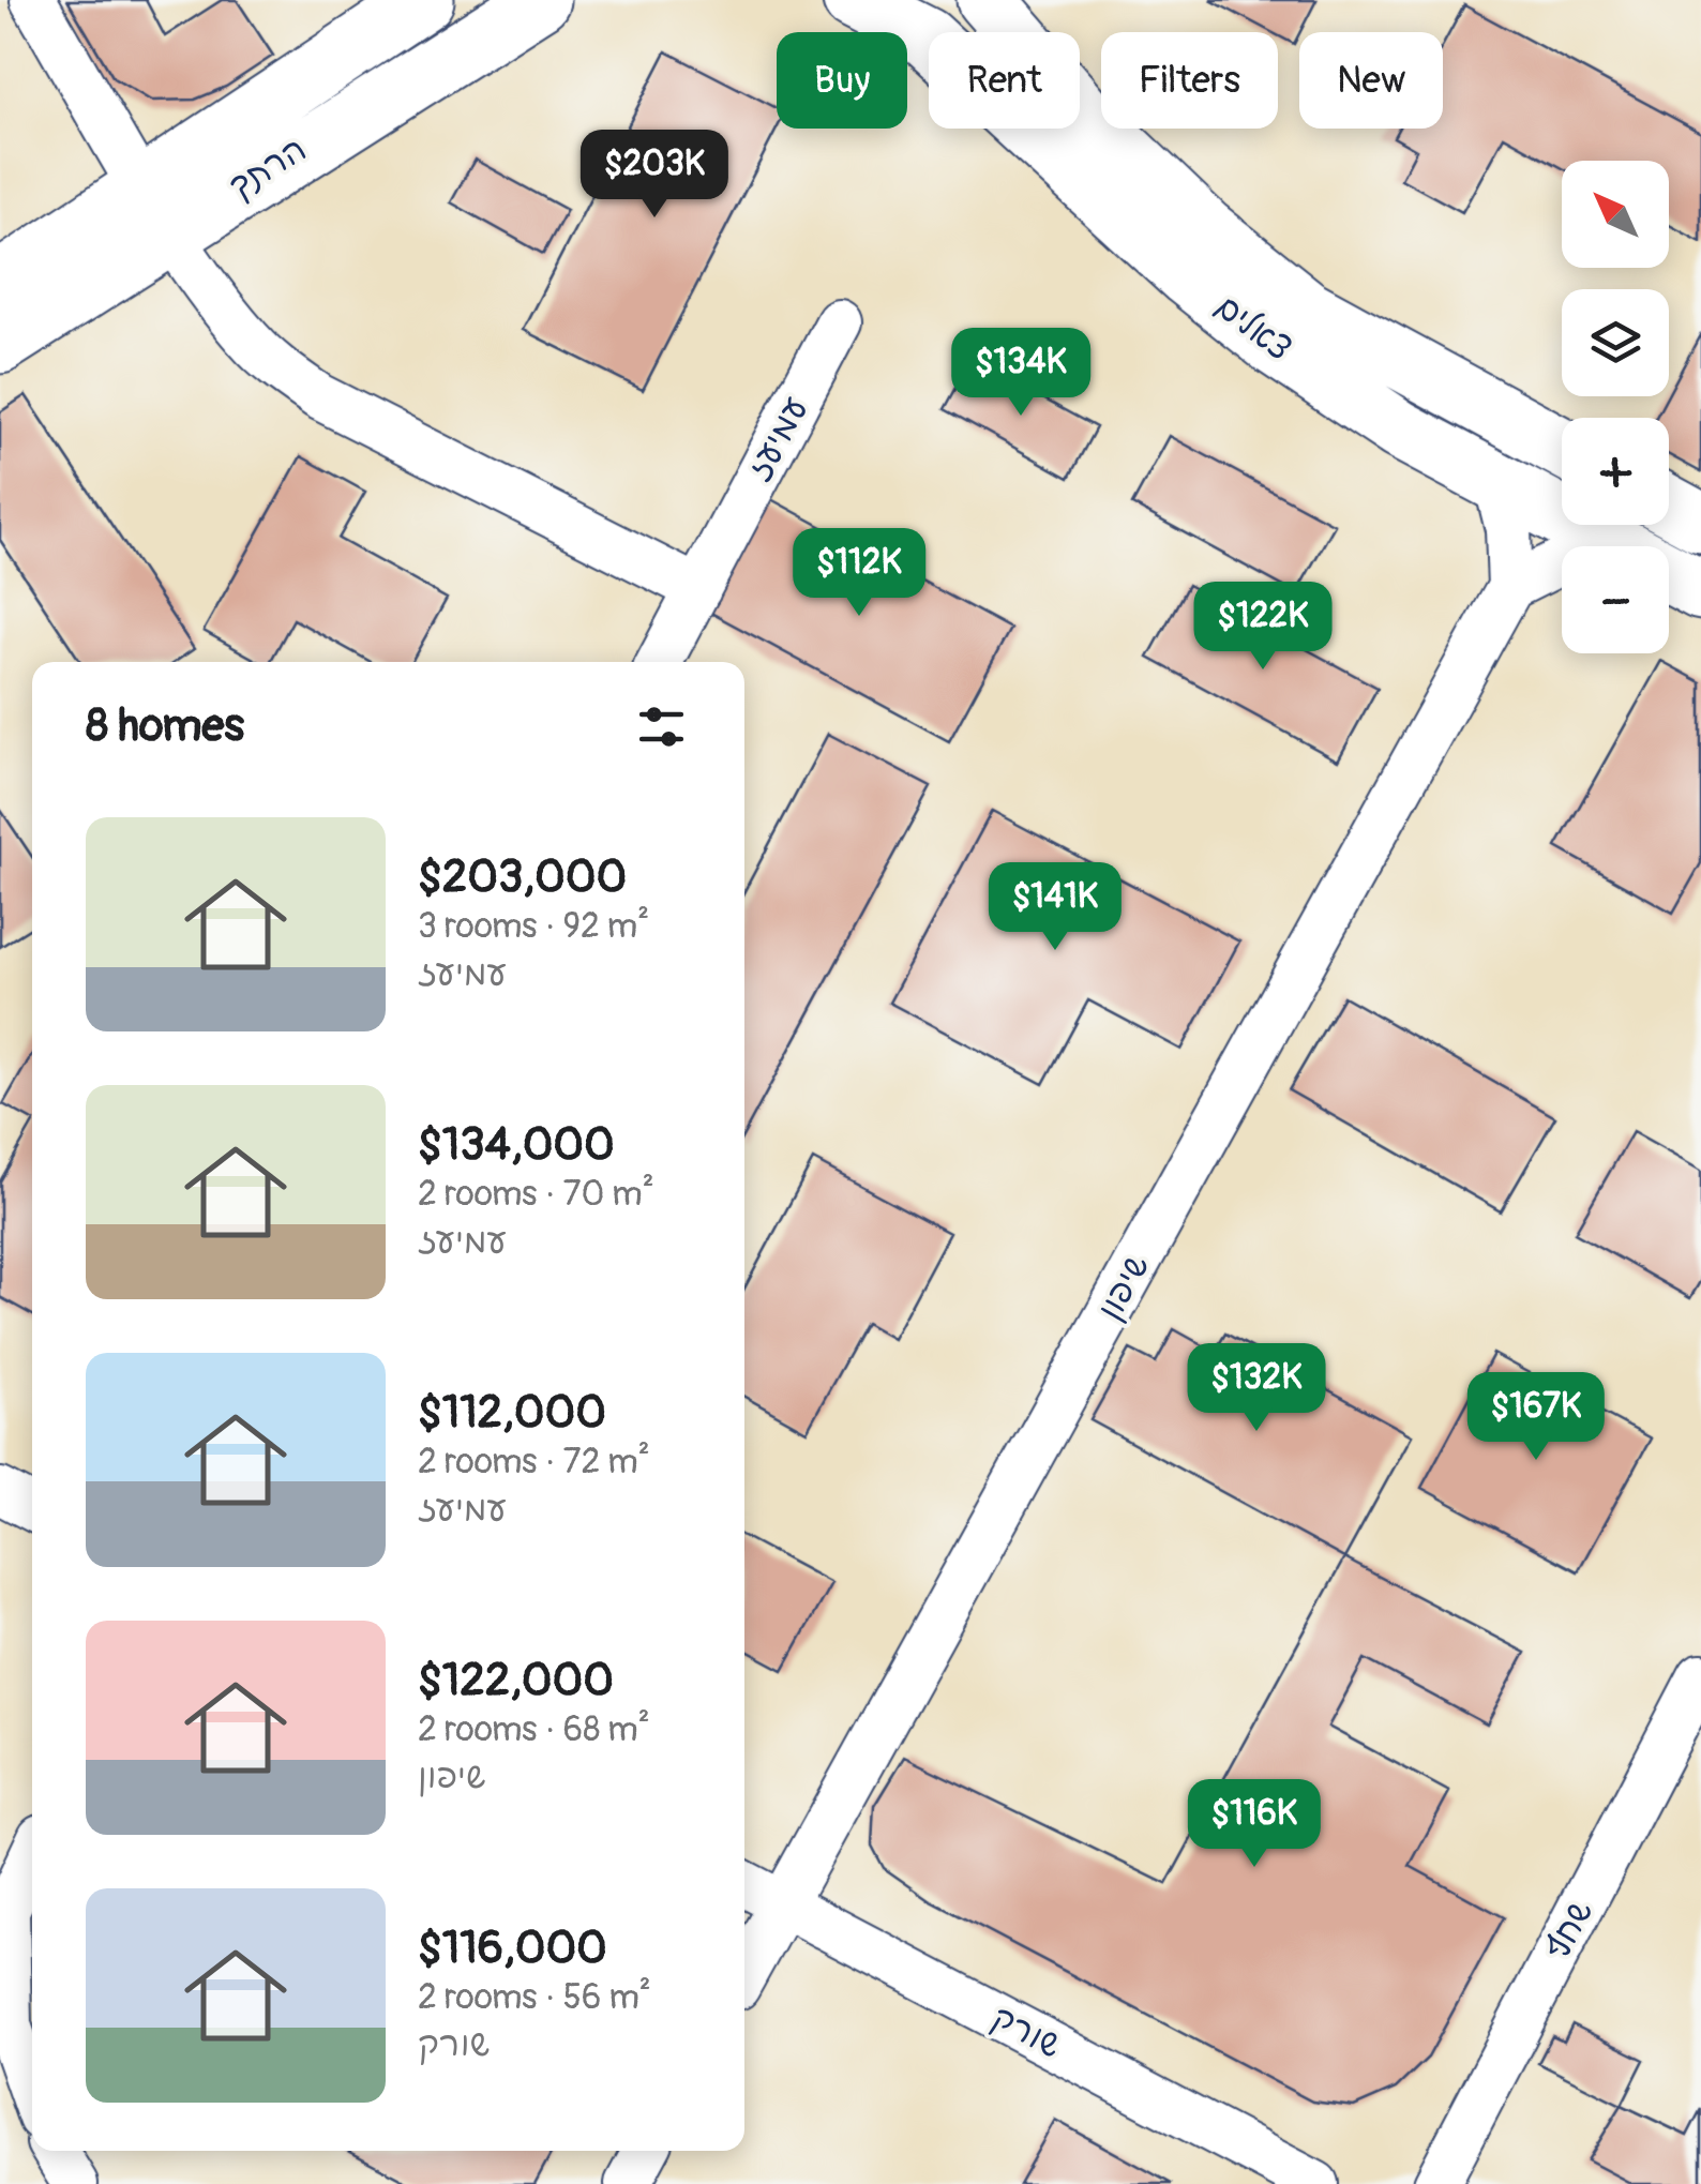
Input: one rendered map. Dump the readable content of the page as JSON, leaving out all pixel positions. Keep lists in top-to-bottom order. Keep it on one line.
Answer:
{"streets":{"street":["הרתך","צאלים","עמיעז","שיפון","שחף","שורק"]},"crossings":[["שיפון","שורק"]],"north":"top left","page":{"chip":["Buy","Rent","Filters","New"],"price":["$203K","$134K","$112K","$122K","$141K","$132K","$167K","$116K"],"map_buttons":["+","−"],"heading":"8 homes","list":[{"name":"$203,000","note":"3 rooms · 92 m² · עמיעז"},{"name":"$134,000","note":"2 rooms · 70 m² · עמיעז"},{"name":"$112,000","note":"2 rooms · 72 m² · עמיעז"},{"name":"$122,000","note":"2 rooms · 68 m² · שיפון"},{"name":"$116,000","note":"2 rooms · 56 m² · שורק"}]}}
